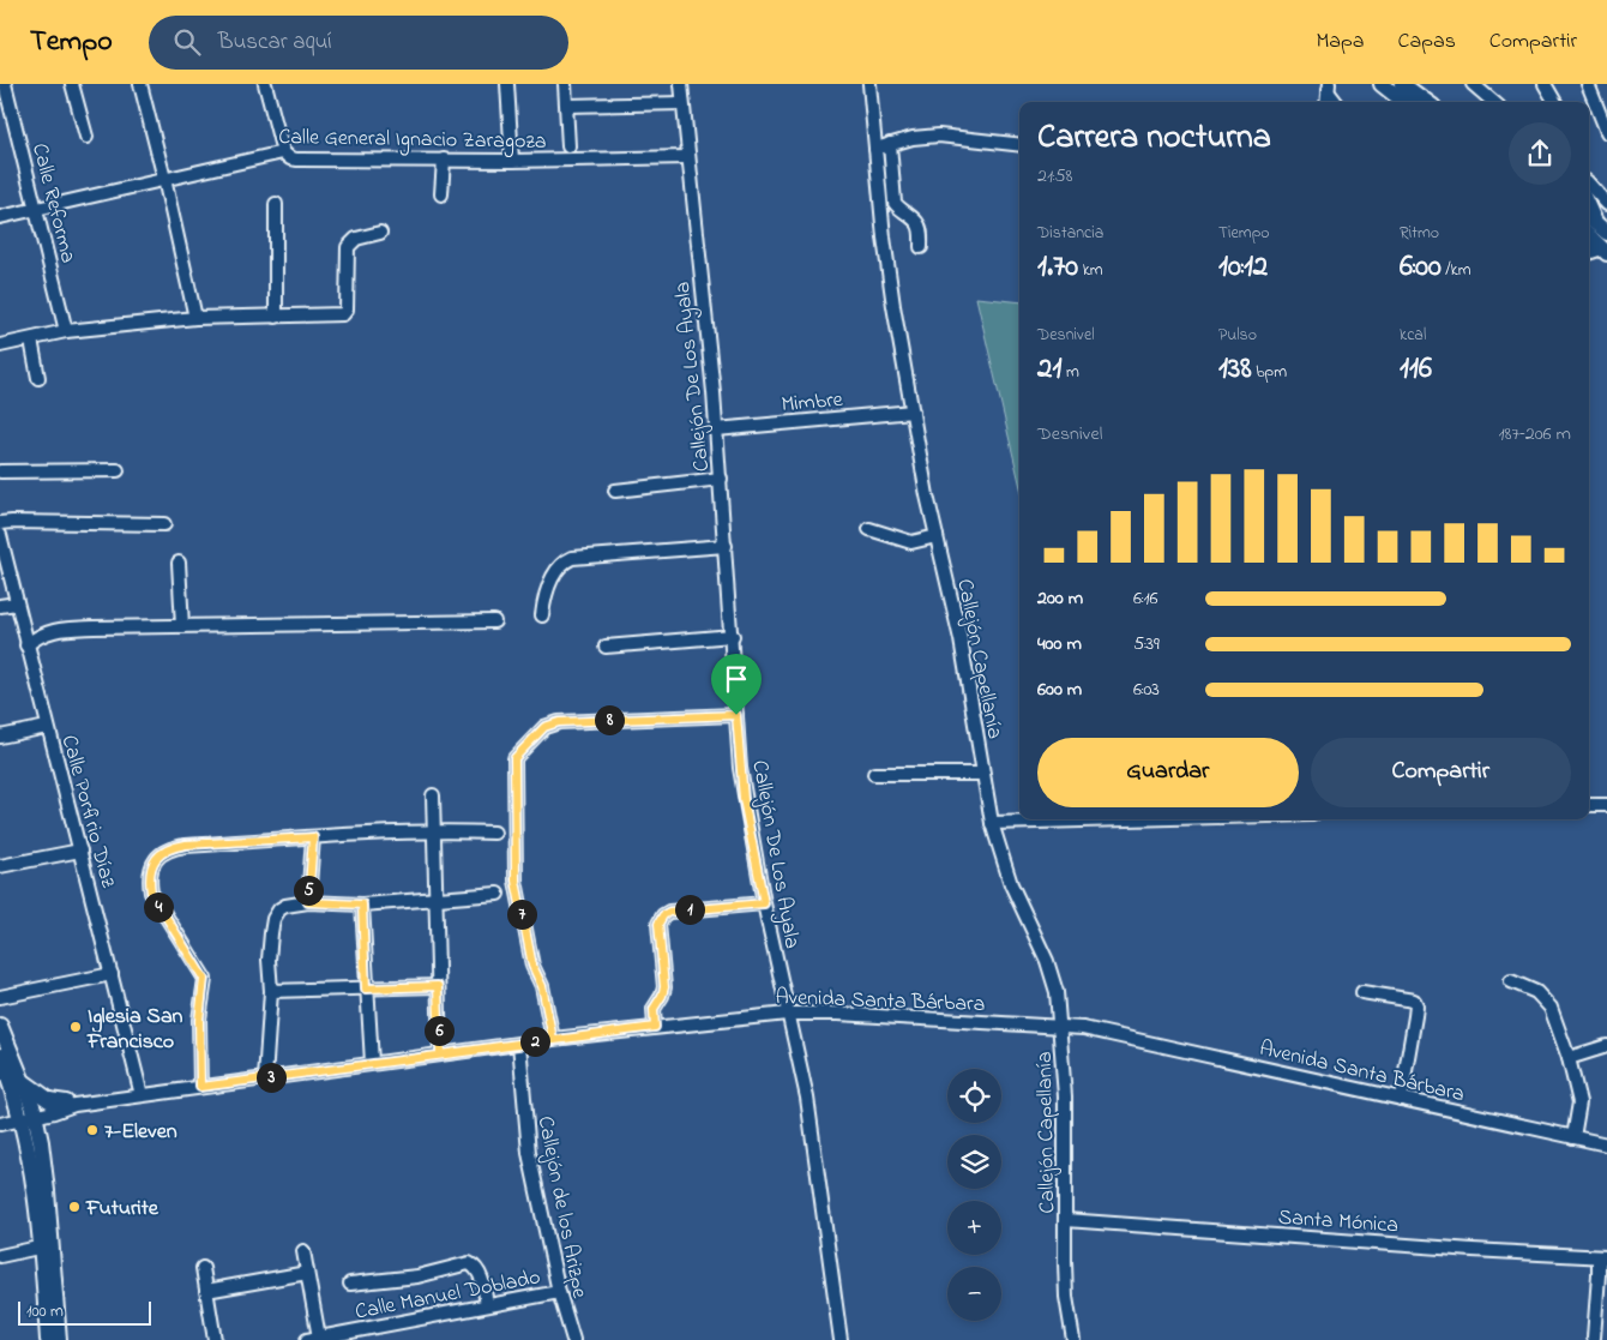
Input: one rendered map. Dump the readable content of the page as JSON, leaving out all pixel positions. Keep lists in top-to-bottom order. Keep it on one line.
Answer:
{"streets":{"street":["Calle General Ignacio Zaragoza","Calle Reforma","Callejón De Los Ayala","Mimbre","Callejón Capellanía","Calle Porfirio Díaz","Avenida Santa Bárbara","Callejón de los Arizpe","Santa Mónica","Calle Manuel Doblado"]},"crossings":[["Calle General Ignacio Zaragoza","Calle Reforma"],["Calle General Ignacio Zaragoza","Callejón De Los Ayala"],["Callejón De Los Ayala","Mimbre"],["Callejón De Los Ayala","Avenida Santa Bárbara"],["Mimbre","Callejón Capellanía"],["Callejón Capellanía","Avenida Santa Bárbara"],["Callejón Capellanía","Santa Mónica"],["Calle Porfirio Díaz","Avenida Santa Bárbara"],["Avenida Santa Bárbara","Callejón de los Arizpe"],["Callejón de los Arizpe","Calle Manuel Doblado"]],"places":["Iglesia San Francisco","7-Eleven","Futurite"],"scale_bar":"100 m","page":{"header":"Tempo","search":"Buscar aquí","nav":["Mapa","Capas","Compartir"],"heading":["Carrera nocturna","21:58"],"stats":[["Distancia","1.70 km"],["Tiempo","10:12"],["Ritmo","6:00 /km"],["Desnivel","21 m"],["Pulso","138 bpm"],["kcal","116"]],"chart":["Desnivel","187–206 m"],"list":[{"name":"200 m","note":"6:16"},{"name":"400 m","note":"5:39"},{"name":"600 m","note":"6:03"}],"pins":["8","5","4","1","7","6","2","3"],"buttons":["Guardar","Compartir"],"map_buttons":["+","−"],"scale":"100 m"}}
